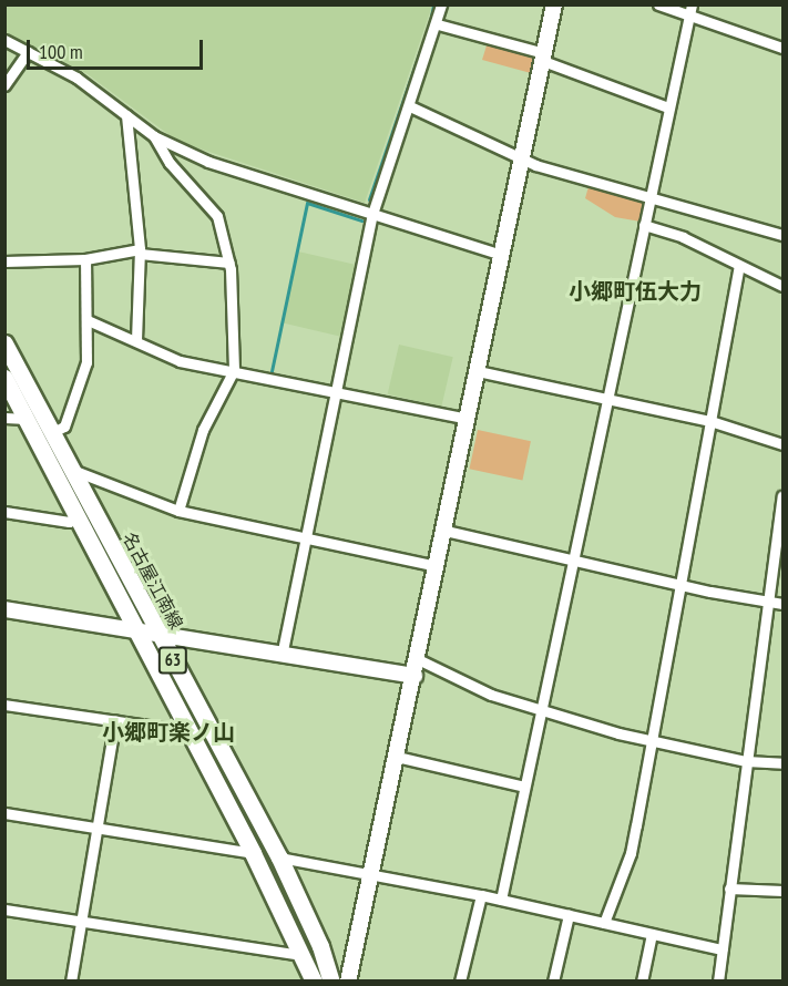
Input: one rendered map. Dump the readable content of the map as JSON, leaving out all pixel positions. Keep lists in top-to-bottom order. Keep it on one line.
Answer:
{"streets":{"main road":["名古屋江南線","63"]},"districts":["小郷町伍大力","小郷町楽ノ山"],"scale_bar":"100 m"}
